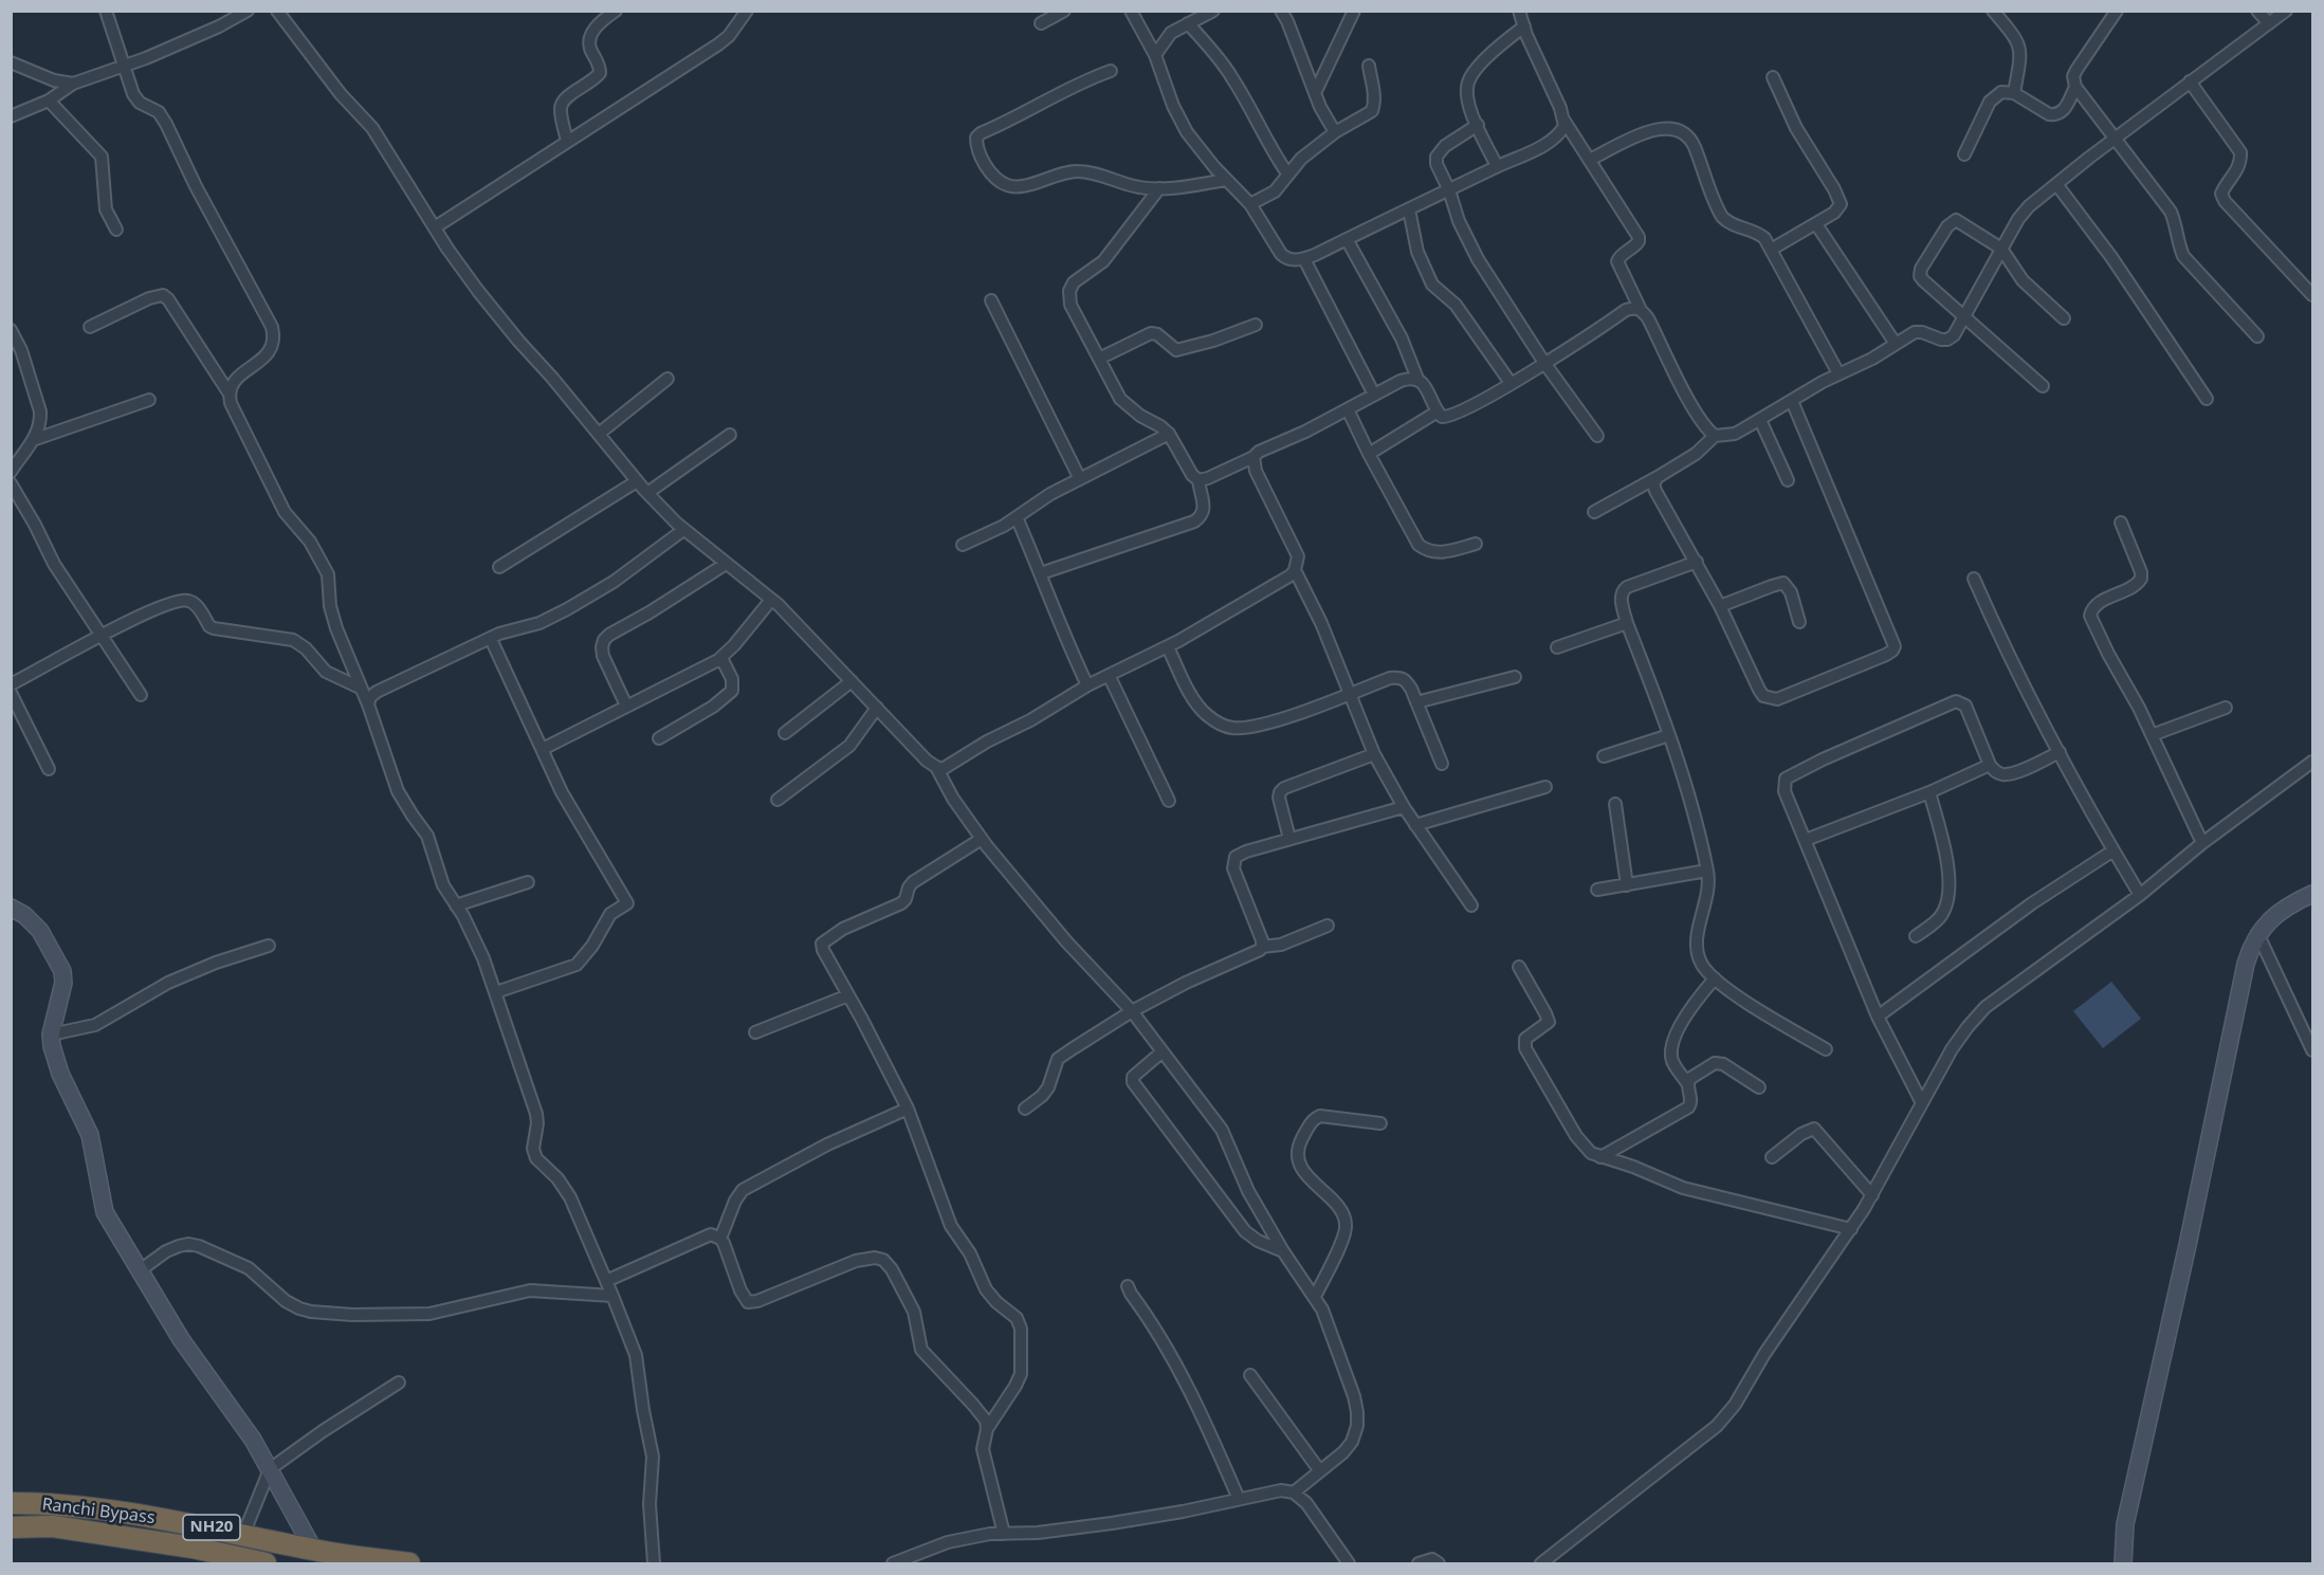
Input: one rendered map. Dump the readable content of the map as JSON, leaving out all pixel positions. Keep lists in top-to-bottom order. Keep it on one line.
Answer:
{"streets":{"highway":["Ranchi Bypass","NH20"]}}
